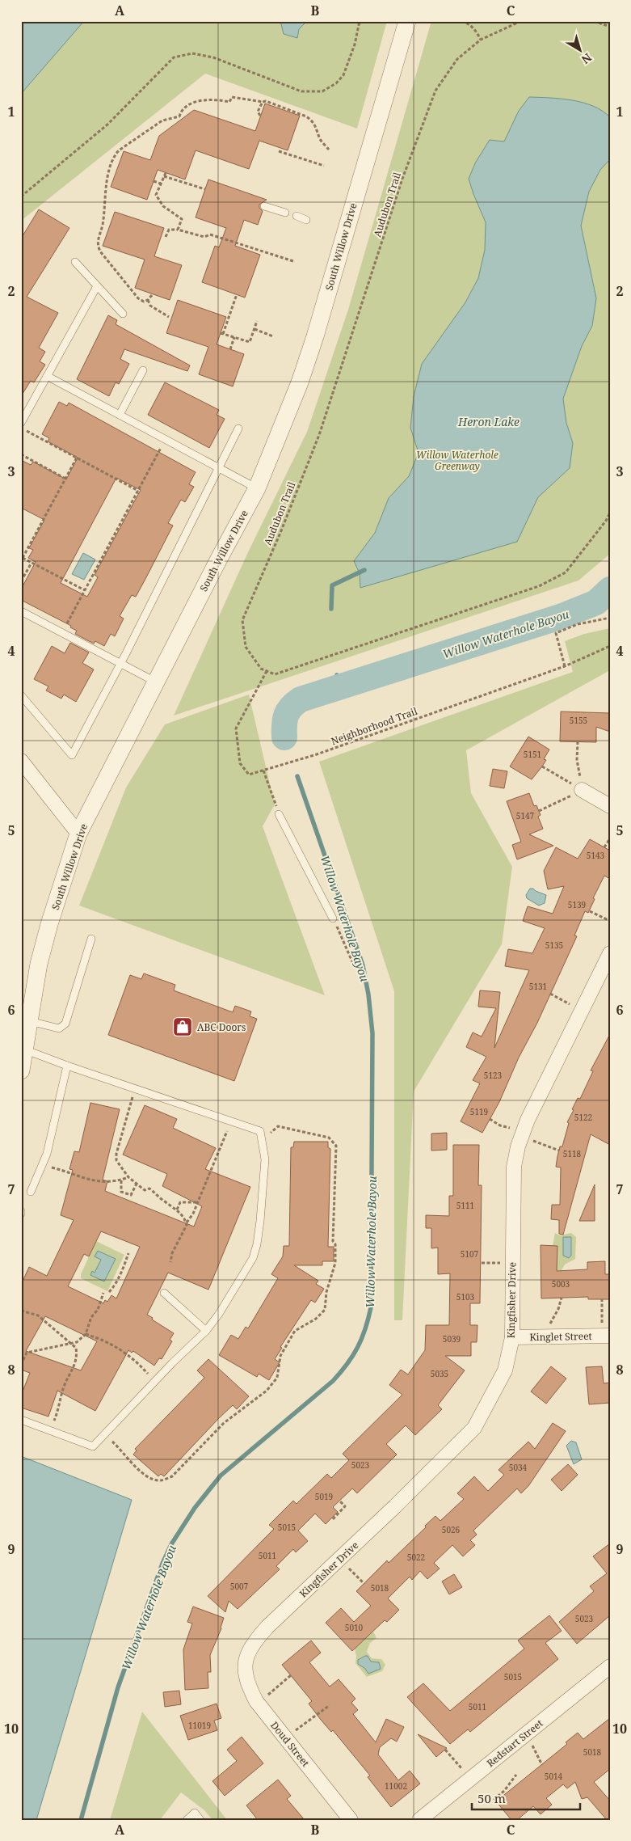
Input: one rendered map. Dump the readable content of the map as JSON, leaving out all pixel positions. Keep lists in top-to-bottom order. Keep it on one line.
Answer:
{"streets":{"street":["South Willow Drive","Kingfisher Drive","Kinglet Street","Redstart Street","Doud Street"],"path":["Audubon Trail","Neighborhood Trail"]},"crossings":[["Audubon Trail","Neighborhood Trail"],["Kingfisher Drive","Kinglet Street"],["Kingfisher Drive","Doud Street"]],"water":["Heron Lake","Willow Waterhole Bayou"],"parks":["Willow Waterhole Greenway"],"places":{"shop":["ABC Doors"]},"house_numbers":["5155","5151","5147","5143","5139","5135","5131","5123","5119","5122","5118","5111","5107","5003","5103","5039","5035","5023","5034","5019","5015","5026","5011","5022","5007","5018","5023","5010","5015","5011","11019","5018","5014","11002"],"scale_bar":"50 m","north":"bottom right","grid":{"columns":["A","B","C"],"rows":["1","2","3","4","5","6","7","8","9","10"]}}
